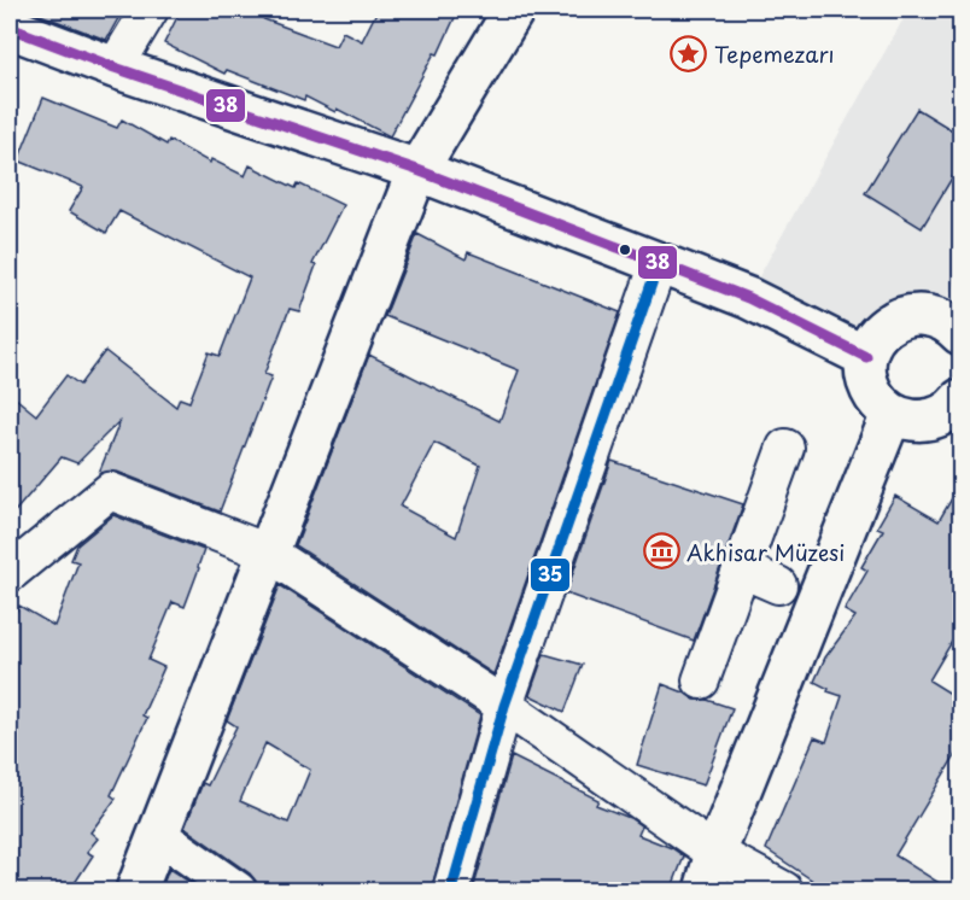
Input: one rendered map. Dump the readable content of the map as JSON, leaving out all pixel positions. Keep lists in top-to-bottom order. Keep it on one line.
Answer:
{"places":{"place":["Tepemezarı"],"museum":["Akhisar Müzesi"]},"lines":["transit line 38","transit line 35"]}
